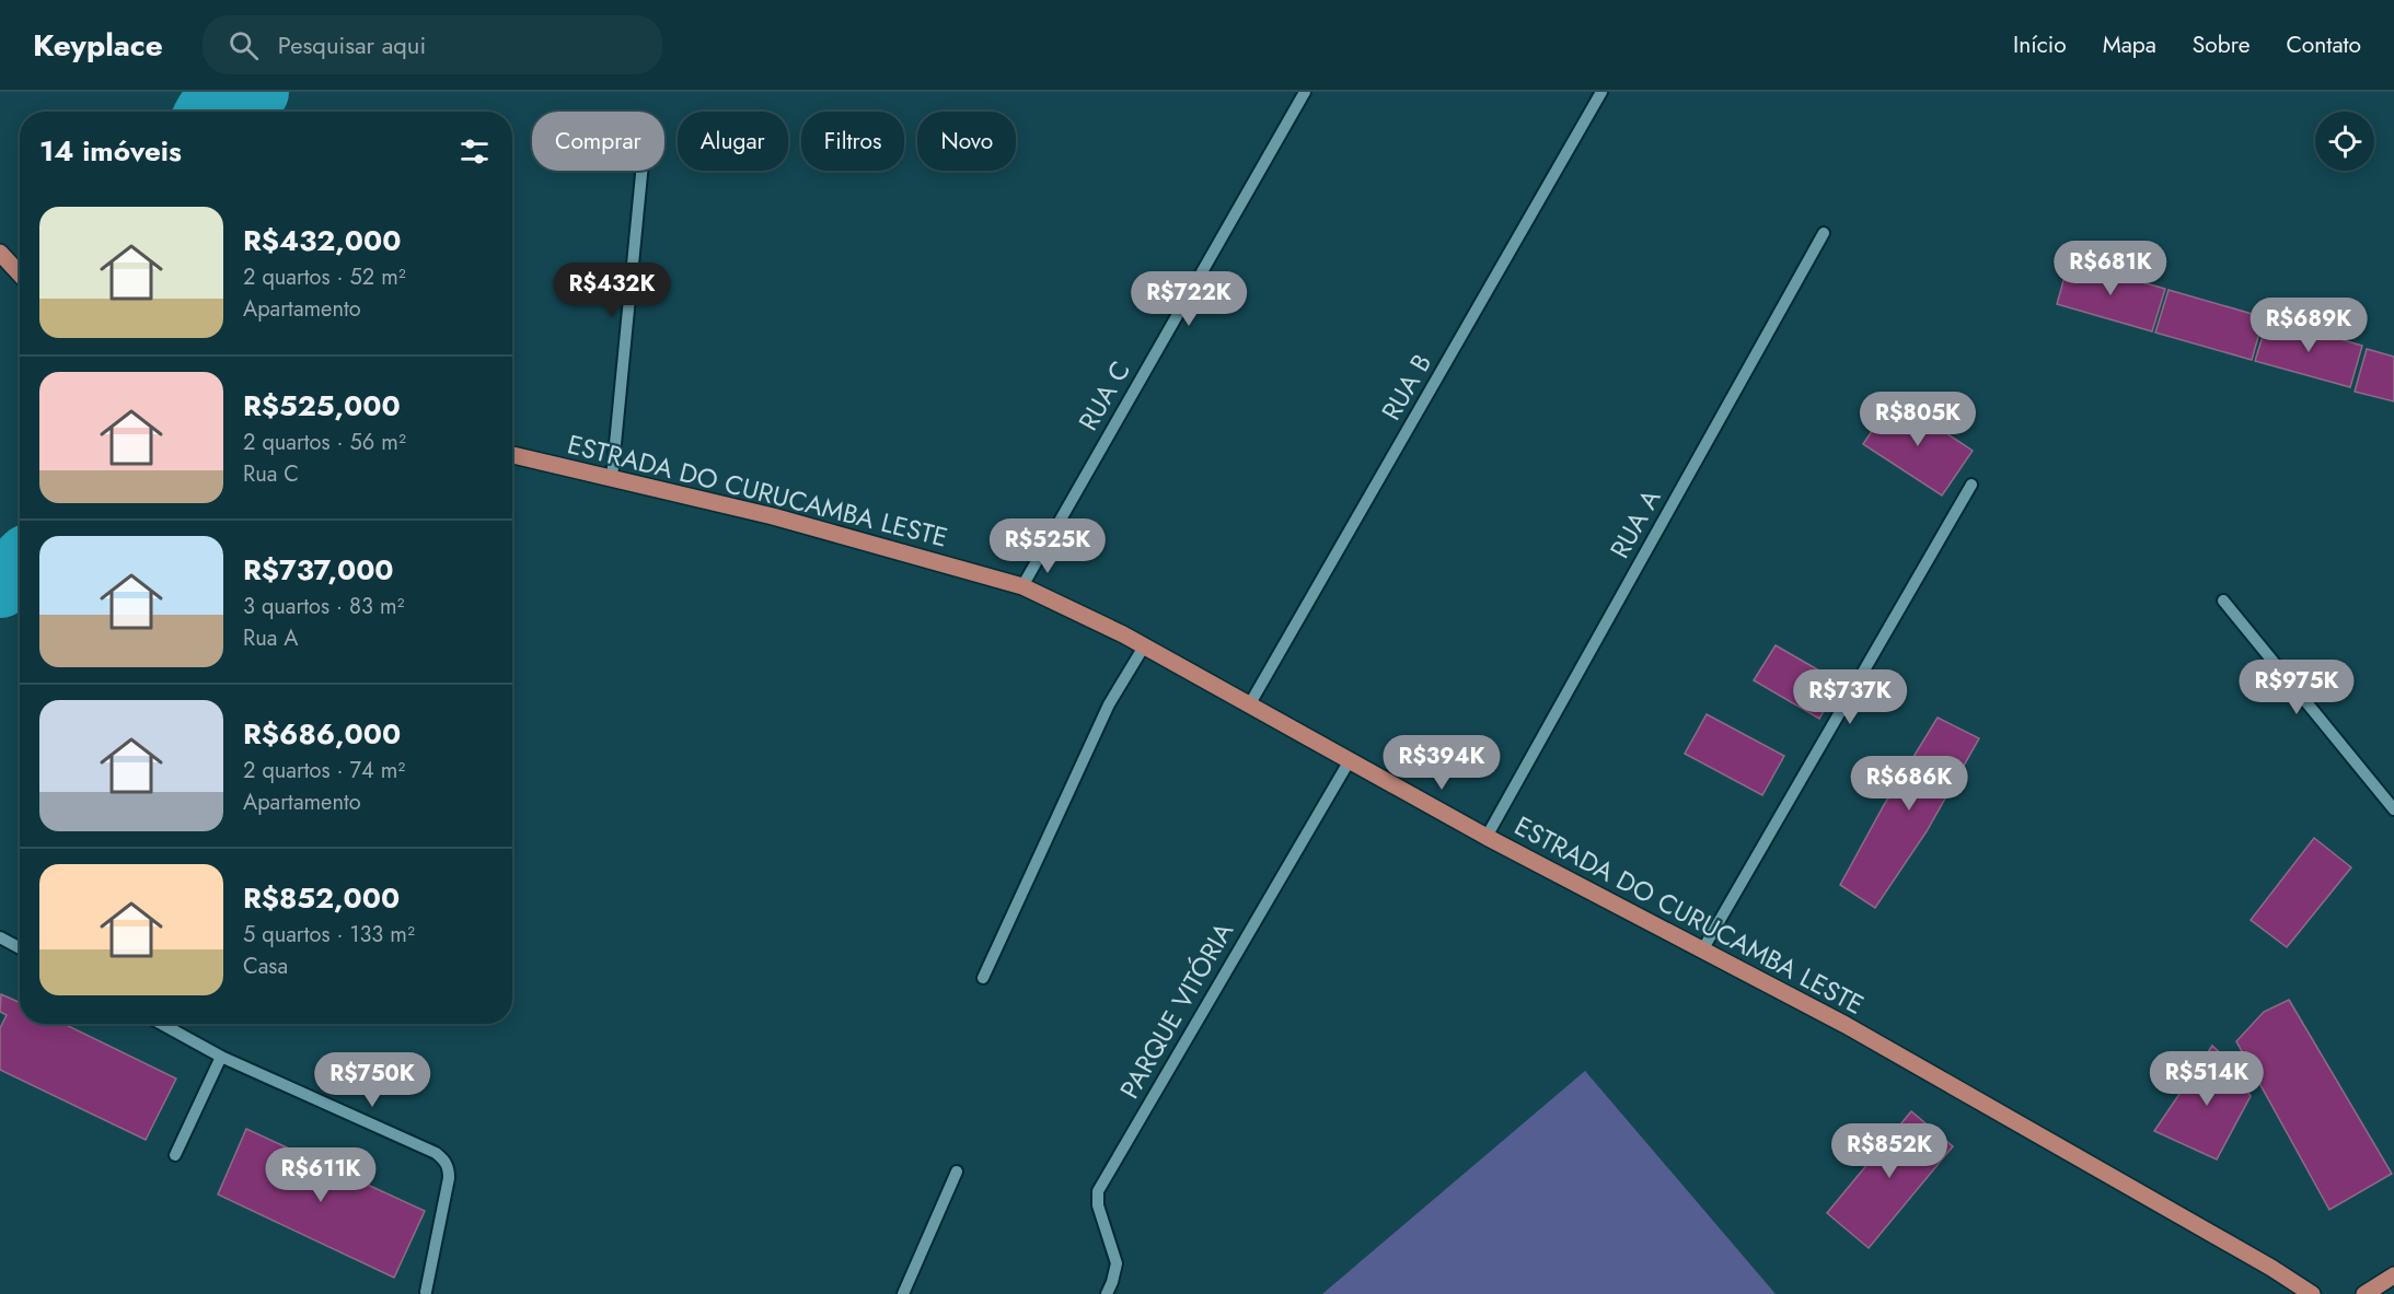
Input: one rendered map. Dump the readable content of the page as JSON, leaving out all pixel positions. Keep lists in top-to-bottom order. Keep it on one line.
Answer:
{"streets":{"main road":["ESTRADA DO CURUCAMBA LESTE"],"street":["RUA B","RUA C","RUA A","PARQUE VITÓRIA"]},"crossings":[["RUA B","ESTRADA DO CURUCAMBA LESTE"],["RUA C","ESTRADA DO CURUCAMBA LESTE"],["ESTRADA DO CURUCAMBA LESTE","RUA A"],["ESTRADA DO CURUCAMBA LESTE","PARQUE VITÓRIA"]],"page":{"header":"Keyplace","search":"Pesquisar aqui","nav":["Início","Mapa","Sobre","Contato"],"chip":["Comprar","Alugar","Filtros","Novo"],"heading":"14 imóveis","list":[{"name":"R$432,000","note":"2 quartos · 52 m² · Apartamento"},{"name":"R$525,000","note":"2 quartos · 56 m² · Rua C"},{"name":"R$737,000","note":"3 quartos · 83 m² · Rua A"},{"name":"R$686,000","note":"2 quartos · 74 m² · Apartamento"},{"name":"R$852,000","note":"5 quartos · 133 m² · Casa"}],"price":["R$681K","R$432K","R$722K","R$689K","R$805K","R$525K","R$975K","R$737K","R$394K","R$686K","R$514K","R$750K","R$852K","R$611K"]}}
